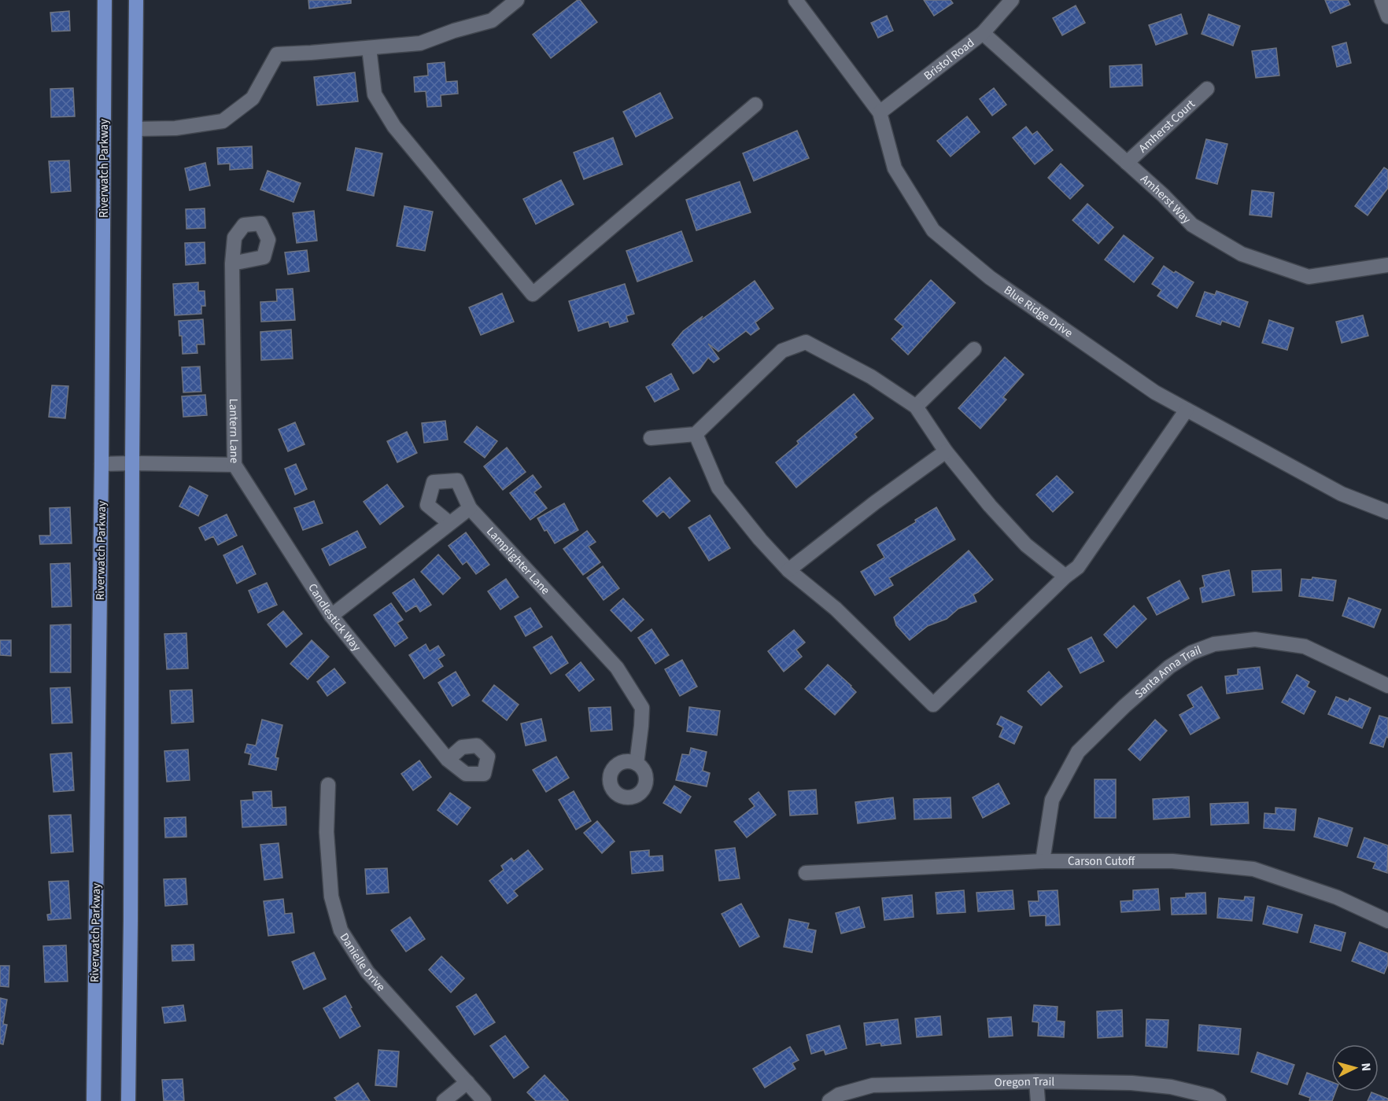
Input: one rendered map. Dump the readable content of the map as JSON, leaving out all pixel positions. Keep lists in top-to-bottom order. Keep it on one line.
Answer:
{"streets":{"main road":["Riverwatch Parkway"],"street":["Bristol Road","Amherst Court","Amherst Way","Blue Ridge Drive","Lantern Lane","Lamplighter Lane","Candlestick Way","Santa Anna Trail","Carson Cutoff","Danielle Drive","Oregon Trail"]},"crossings":[["Bristol Road","Amherst Way"],["Bristol Road","Blue Ridge Drive"],["Amherst Court","Amherst Way"],["Riverwatch Parkway","Lantern Lane"],["Lantern Lane","Candlestick Way"],["Santa Anna Trail","Carson Cutoff"]],"north":"right"}
